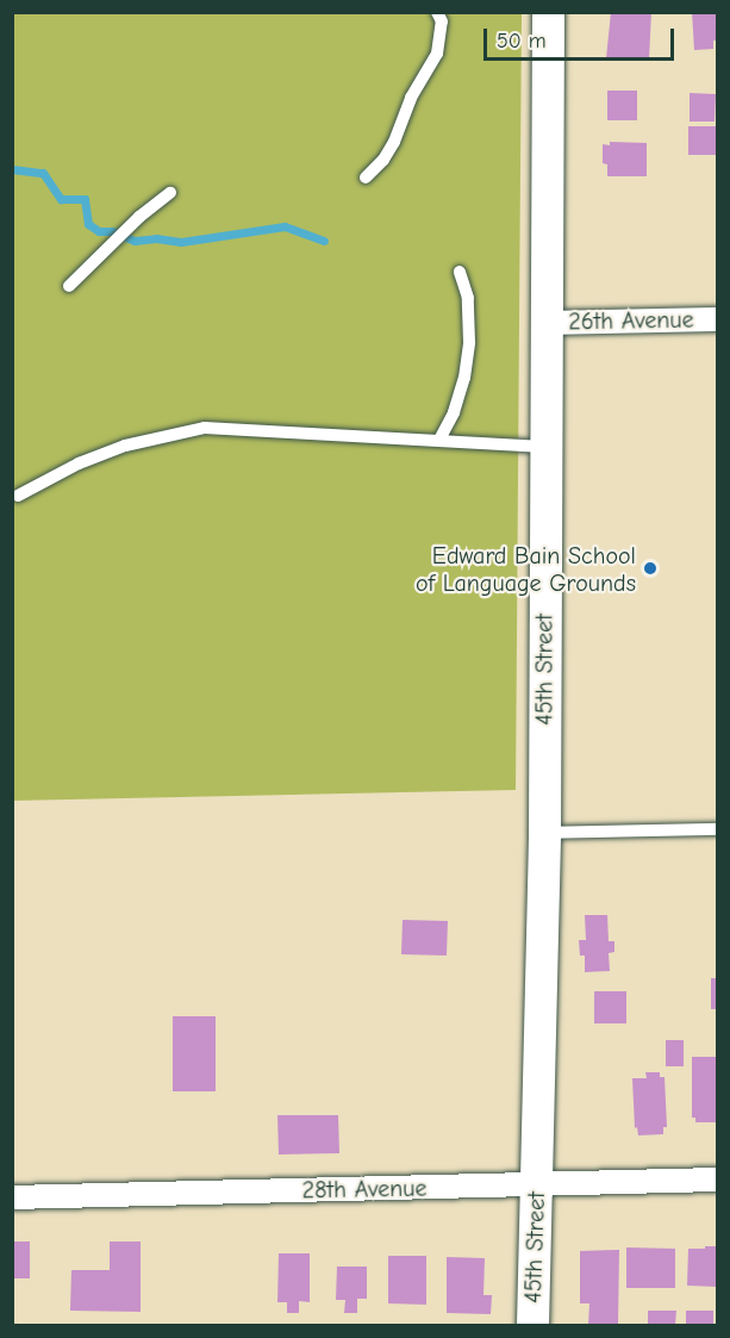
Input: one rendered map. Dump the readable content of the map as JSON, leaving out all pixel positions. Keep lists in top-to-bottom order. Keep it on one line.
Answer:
{"streets":{"street":["26th Avenue","45th Street","28th Avenue"]},"crossings":[["26th Avenue","45th Street"],["45th Street","28th Avenue"]],"places":["Edward Bain School of Language Grounds"],"scale_bar":"50 m"}
